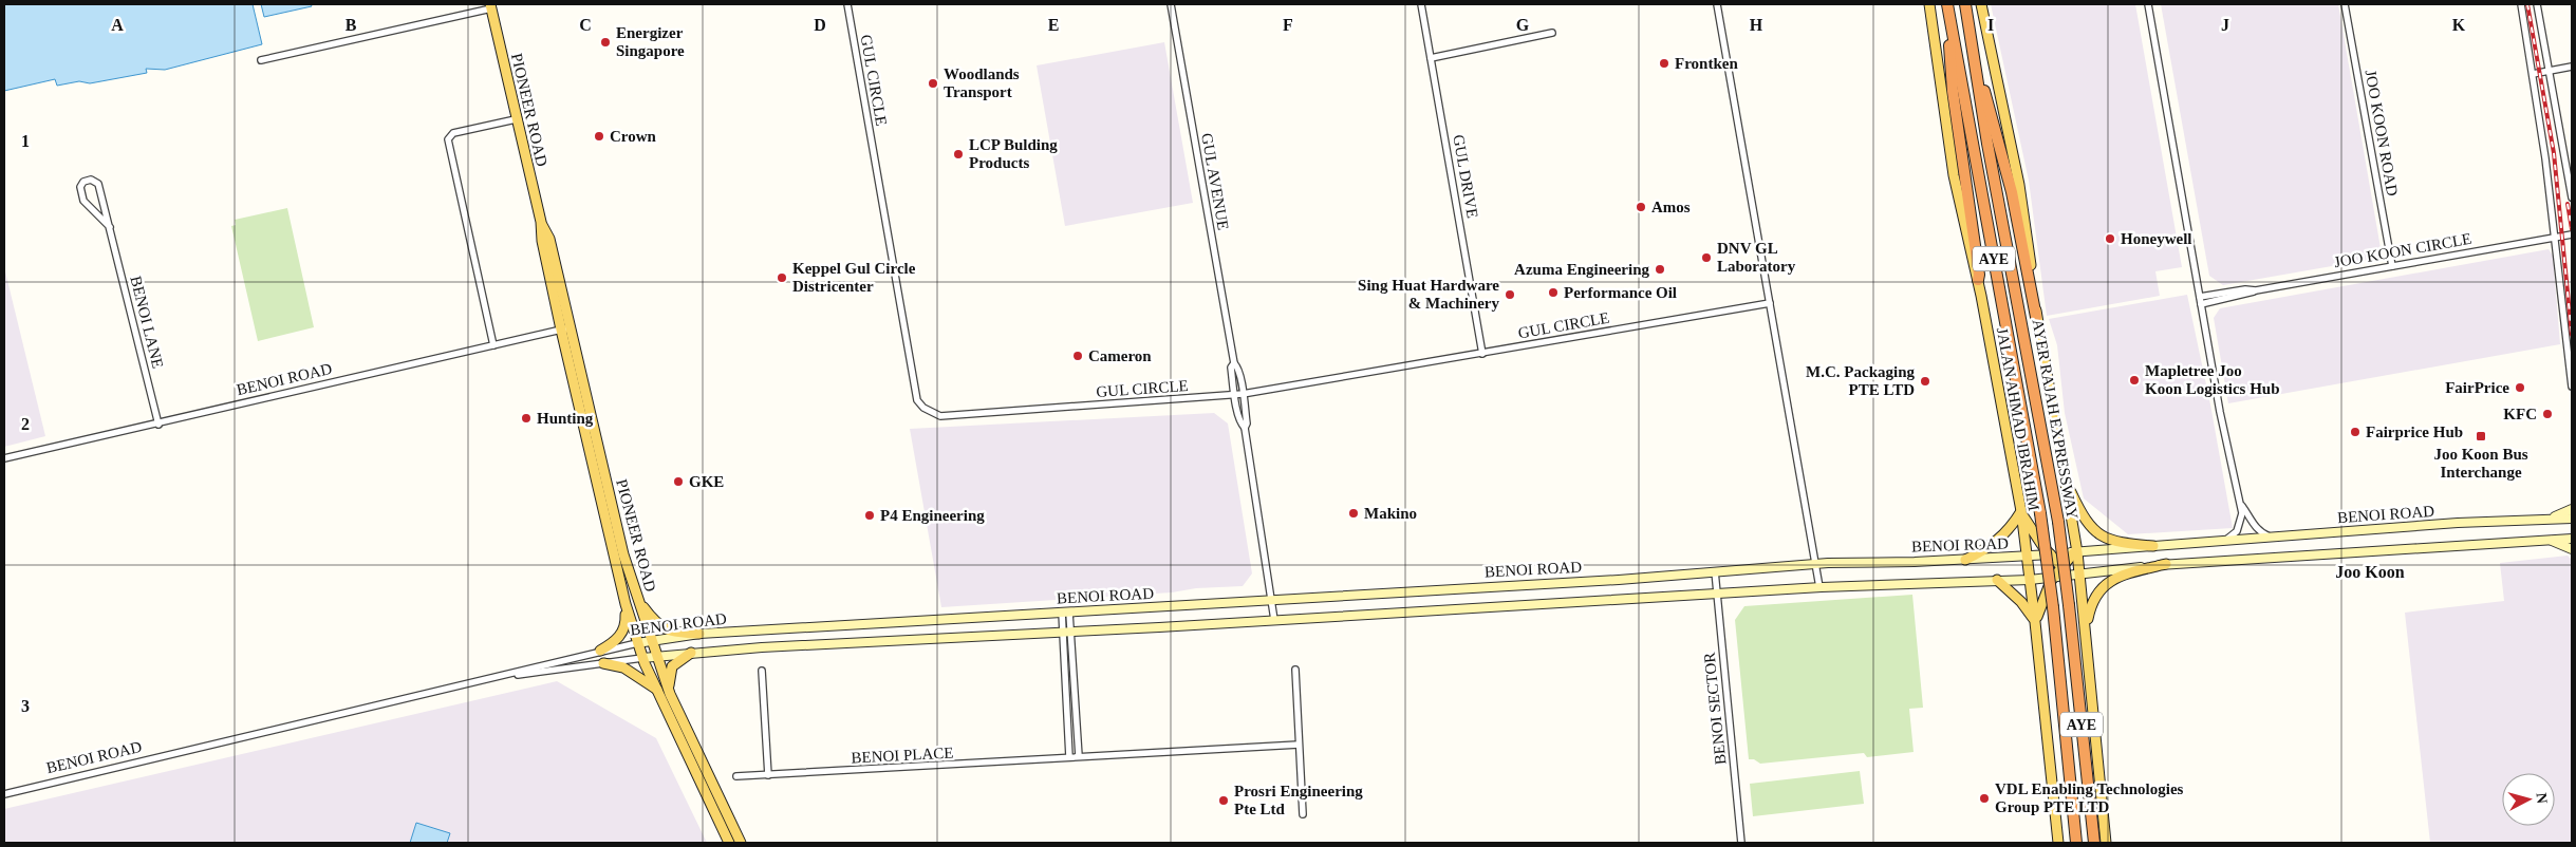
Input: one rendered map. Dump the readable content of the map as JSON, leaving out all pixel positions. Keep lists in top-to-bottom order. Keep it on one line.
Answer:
{"streets":{"highway":["AYE","AYER RAJAH EXPRESSWAY"],"main road":["PIONEER ROAD","BENOI ROAD","JALAN AHMAD IBRAHIM"],"street":["GUL CIRCLE","JOO KOON ROAD","GUL DRIVE","GUL AVENUE","JOO KOON CIRCLE","BENOI LANE","BENOI SECTOR","BENOI PLACE"]},"crossings":[["GUL CIRCLE","GUL DRIVE"],["GUL CIRCLE","GUL AVENUE"],["PIONEER ROAD","BENOI ROAD"],["JOO KOON ROAD","JOO KOON CIRCLE"],["GUL AVENUE","BENOI ROAD"],["BENOI LANE","BENOI ROAD"],["BENOI ROAD","JALAN AHMAD IBRAHIM"],["BENOI ROAD","BENOI SECTOR"]],"districts":["Joo Koon"],"places":{"other":["Energizer Singapore","Frontken","Woodlands Transport","Crown","LCP Bulding Products","Amos","Honeywell","DNV GL Laboratory","Azuma Engineering","Keppel Gul Circle Districenter","Performance Oil","Sing Huat Hardware & Machinery","Cameron","Mapletree Joo Koon Logistics Hub","M.C. Packaging PTE LTD","FairPrice","KFC","Hunting","Fairprice Hub","GKE","Makino","P4 Engineering","VDL Enabling Technologies Group PTE LTD","Prosri Engineering Pte Ltd"],"transit":["Joo Koon Bus Interchange"]},"north":"right","grid":{"columns":["A","B","C","D","E","F","G","H","I","J","K"],"rows":["1","2","3"]}}
